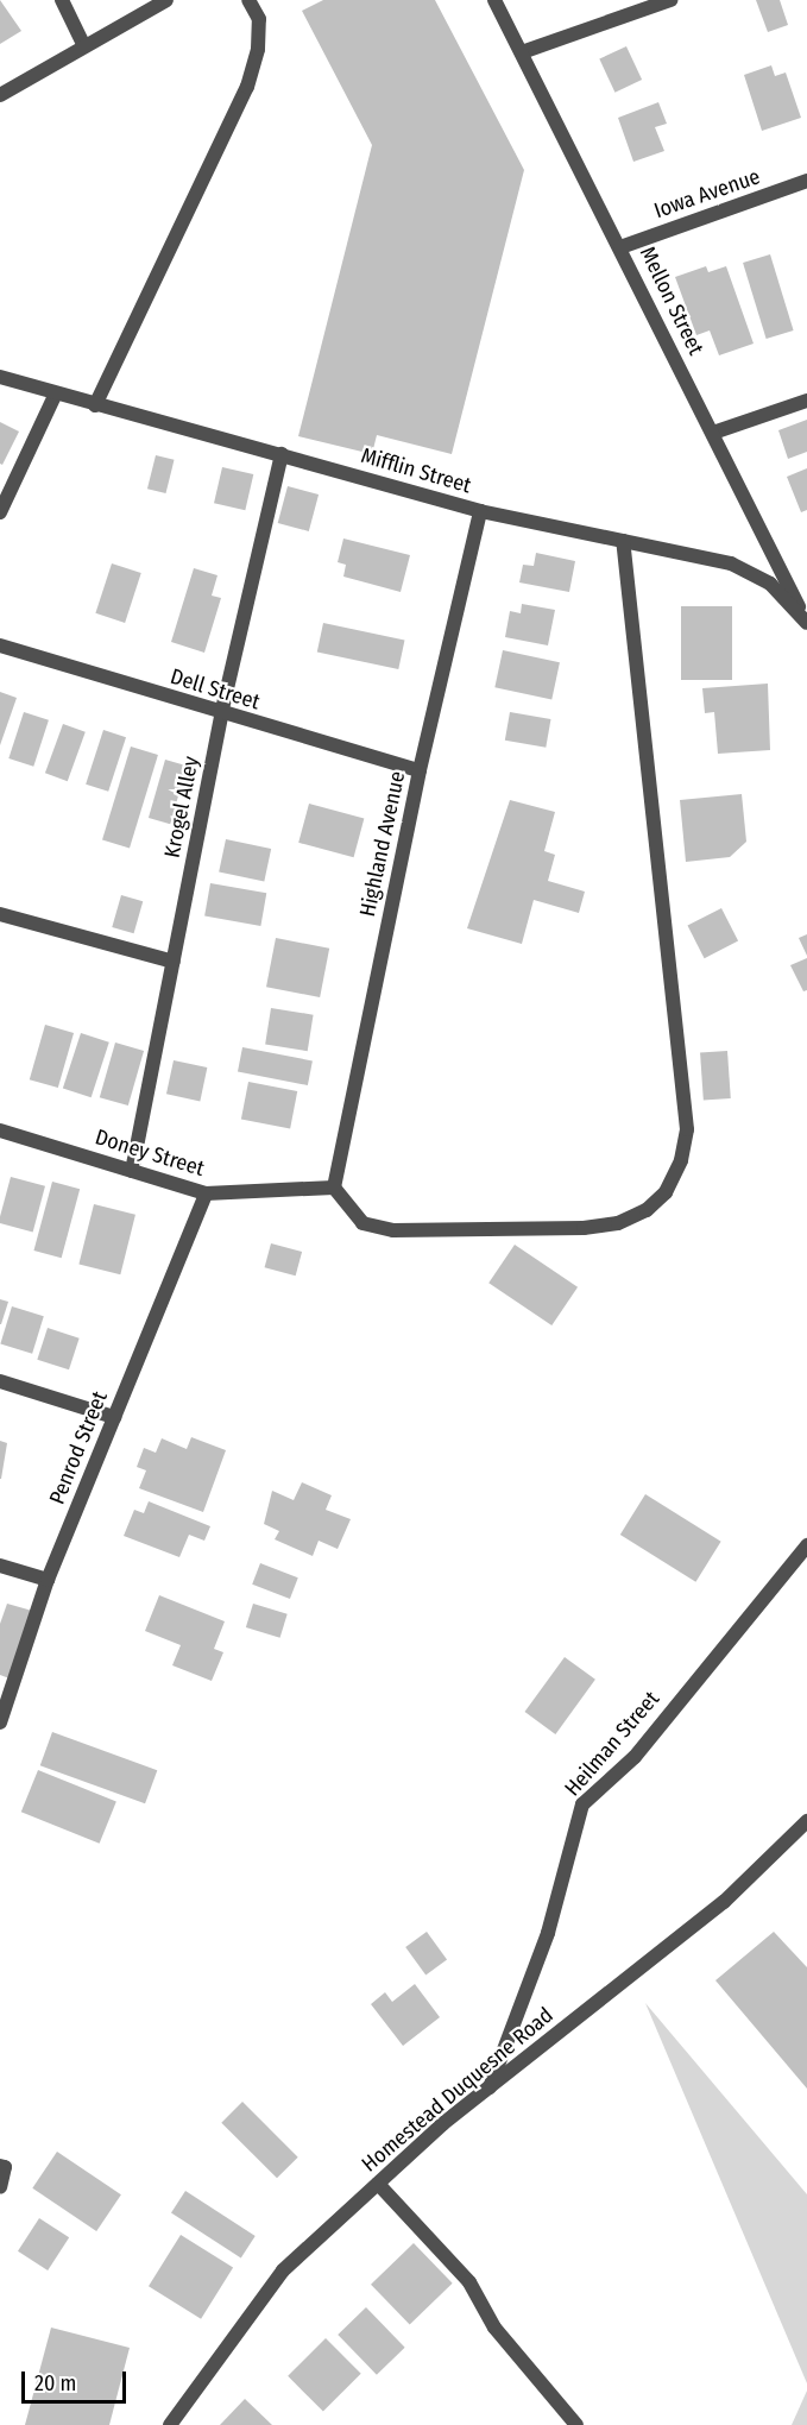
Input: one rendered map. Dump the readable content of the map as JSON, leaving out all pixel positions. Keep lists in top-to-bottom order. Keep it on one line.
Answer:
{"streets":{"street":["Iowa Avenue","Mellon Street","Mifflin Street","Dell Street","Krogel Alley","Highland Avenue","Doney Street","Penrod Street","Heilman Street","Homestead Duquesne Road"]},"crossings":[["Iowa Avenue","Mellon Street"],["Mellon Street","Mifflin Street"],["Mifflin Street","Krogel Alley"],["Mifflin Street","Highland Avenue"],["Dell Street","Krogel Alley"],["Dell Street","Highland Avenue"],["Krogel Alley","Doney Street"],["Highland Avenue","Doney Street"],["Doney Street","Penrod Street"],["Heilman Street","Homestead Duquesne Road"]],"scale_bar":"20 m"}
